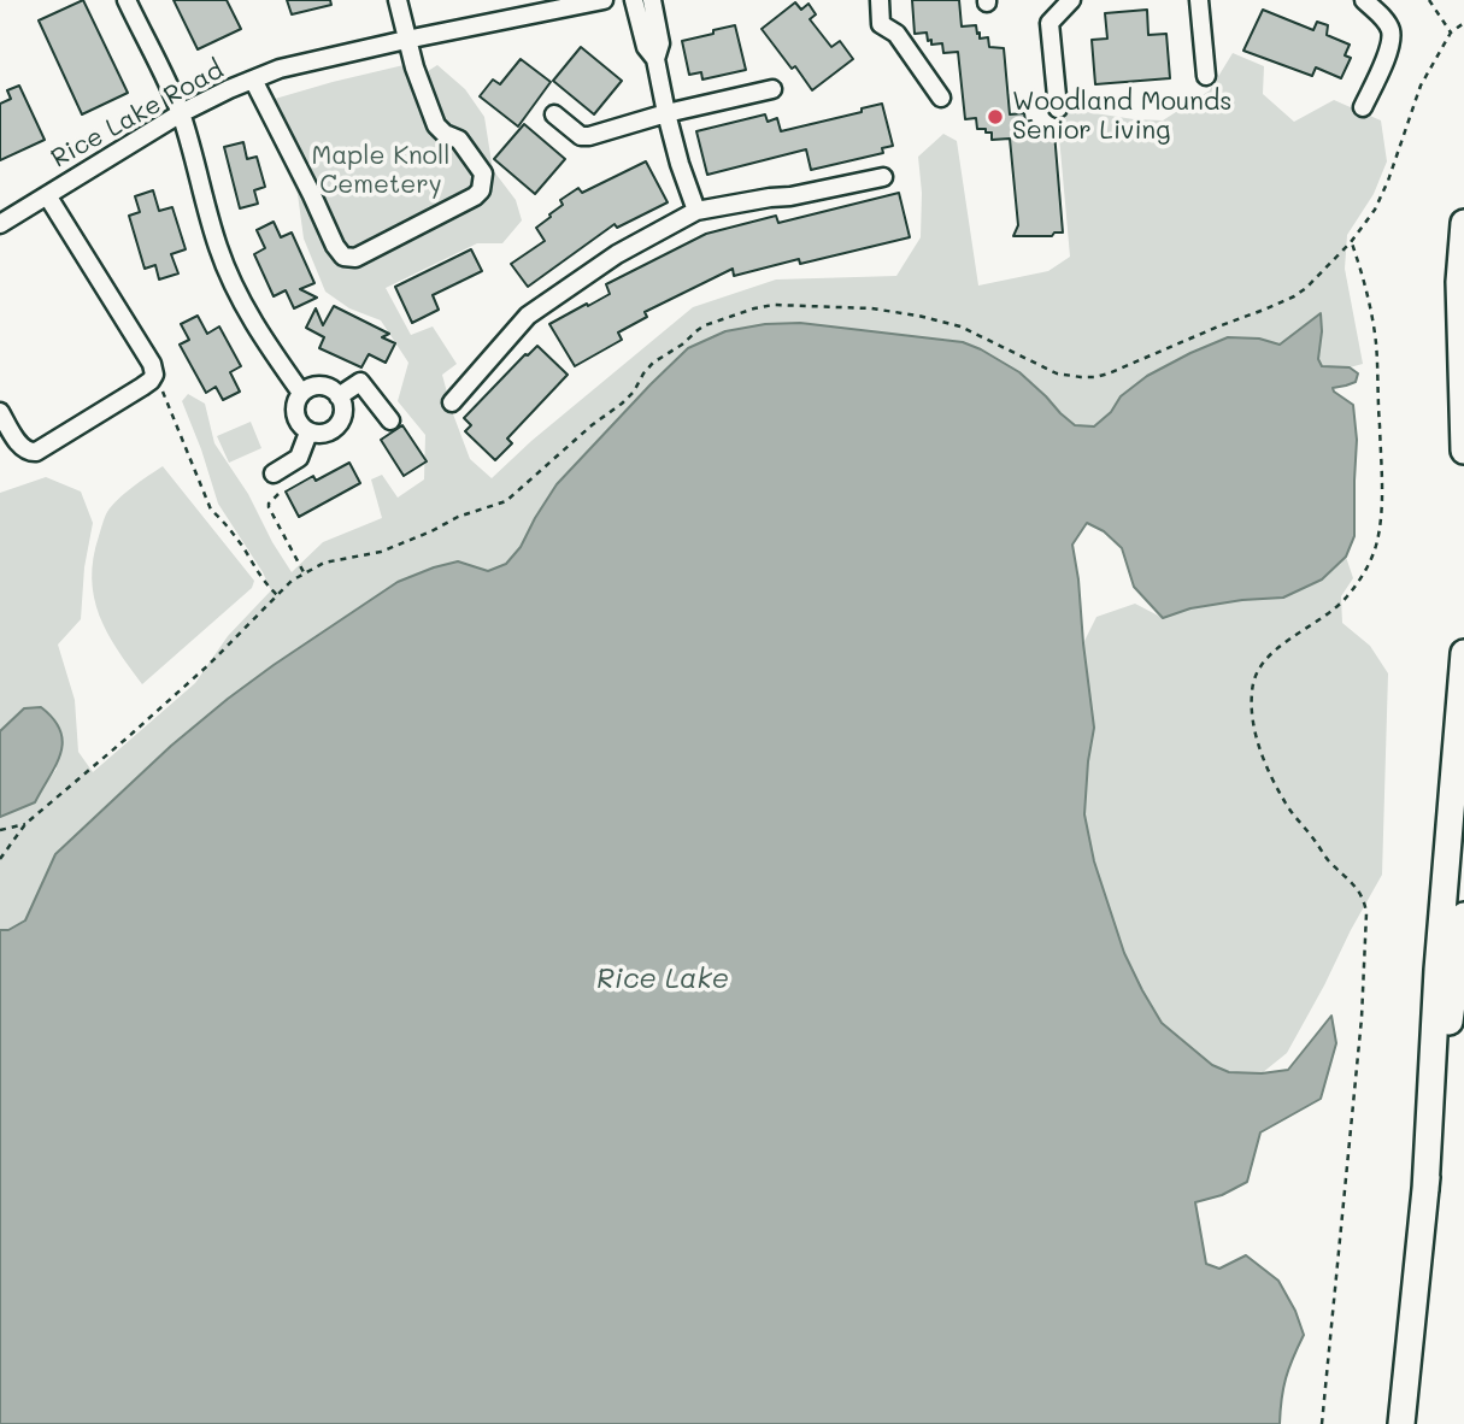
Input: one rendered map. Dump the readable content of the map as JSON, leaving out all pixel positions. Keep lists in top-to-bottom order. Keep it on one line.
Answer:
{"streets":{"street":["Rice Lake Road"]},"water":["Rice Lake"],"parks":["Maple Knoll Cemetery"],"places":["Woodland Mounds Senior Living"]}
